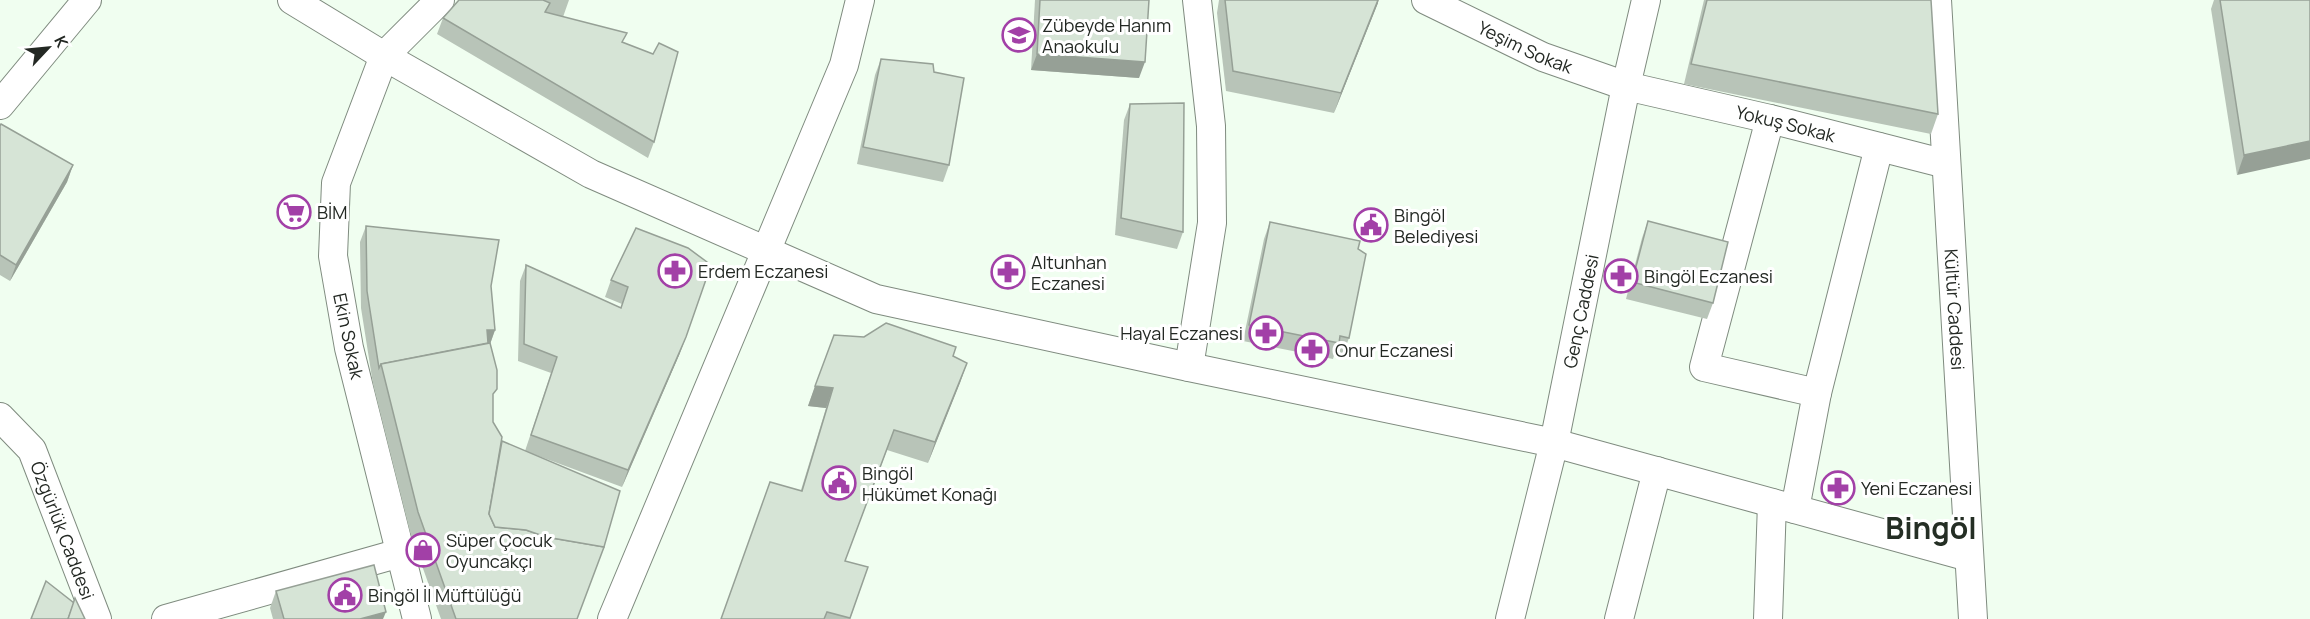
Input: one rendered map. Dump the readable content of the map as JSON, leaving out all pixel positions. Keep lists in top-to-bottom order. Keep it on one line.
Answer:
{"streets":{"street":["Yeşim Sokak","Yokuş Sokak","Genç Caddesi","Kültür Caddesi","Ekin Sokak","Özgürlük Caddesi"]},"crossings":[["Yeşim Sokak","Yokuş Sokak"],["Yeşim Sokak","Genç Caddesi"],["Yokuş Sokak","Genç Caddesi"],["Yokuş Sokak","Kültür Caddesi"]],"districts":["Bingöl"],"places":{"school or university":["Zübeyde Hanım Anaokulu"],"supermarket":["BİM"],"public building":["Bingöl Belediyesi","Bingöl Hükümet Konağı","Bingöl İl Müftülüğü"],"pharmacy":["Erdem Eczanesi","Altunhan Eczanesi","Bingöl Eczanesi","Hayal Eczanesi","Onur Eczanesi","Yeni Eczanesi"],"shop":["Süper Çocuk Oyuncakçı"]},"north":"top right"}
